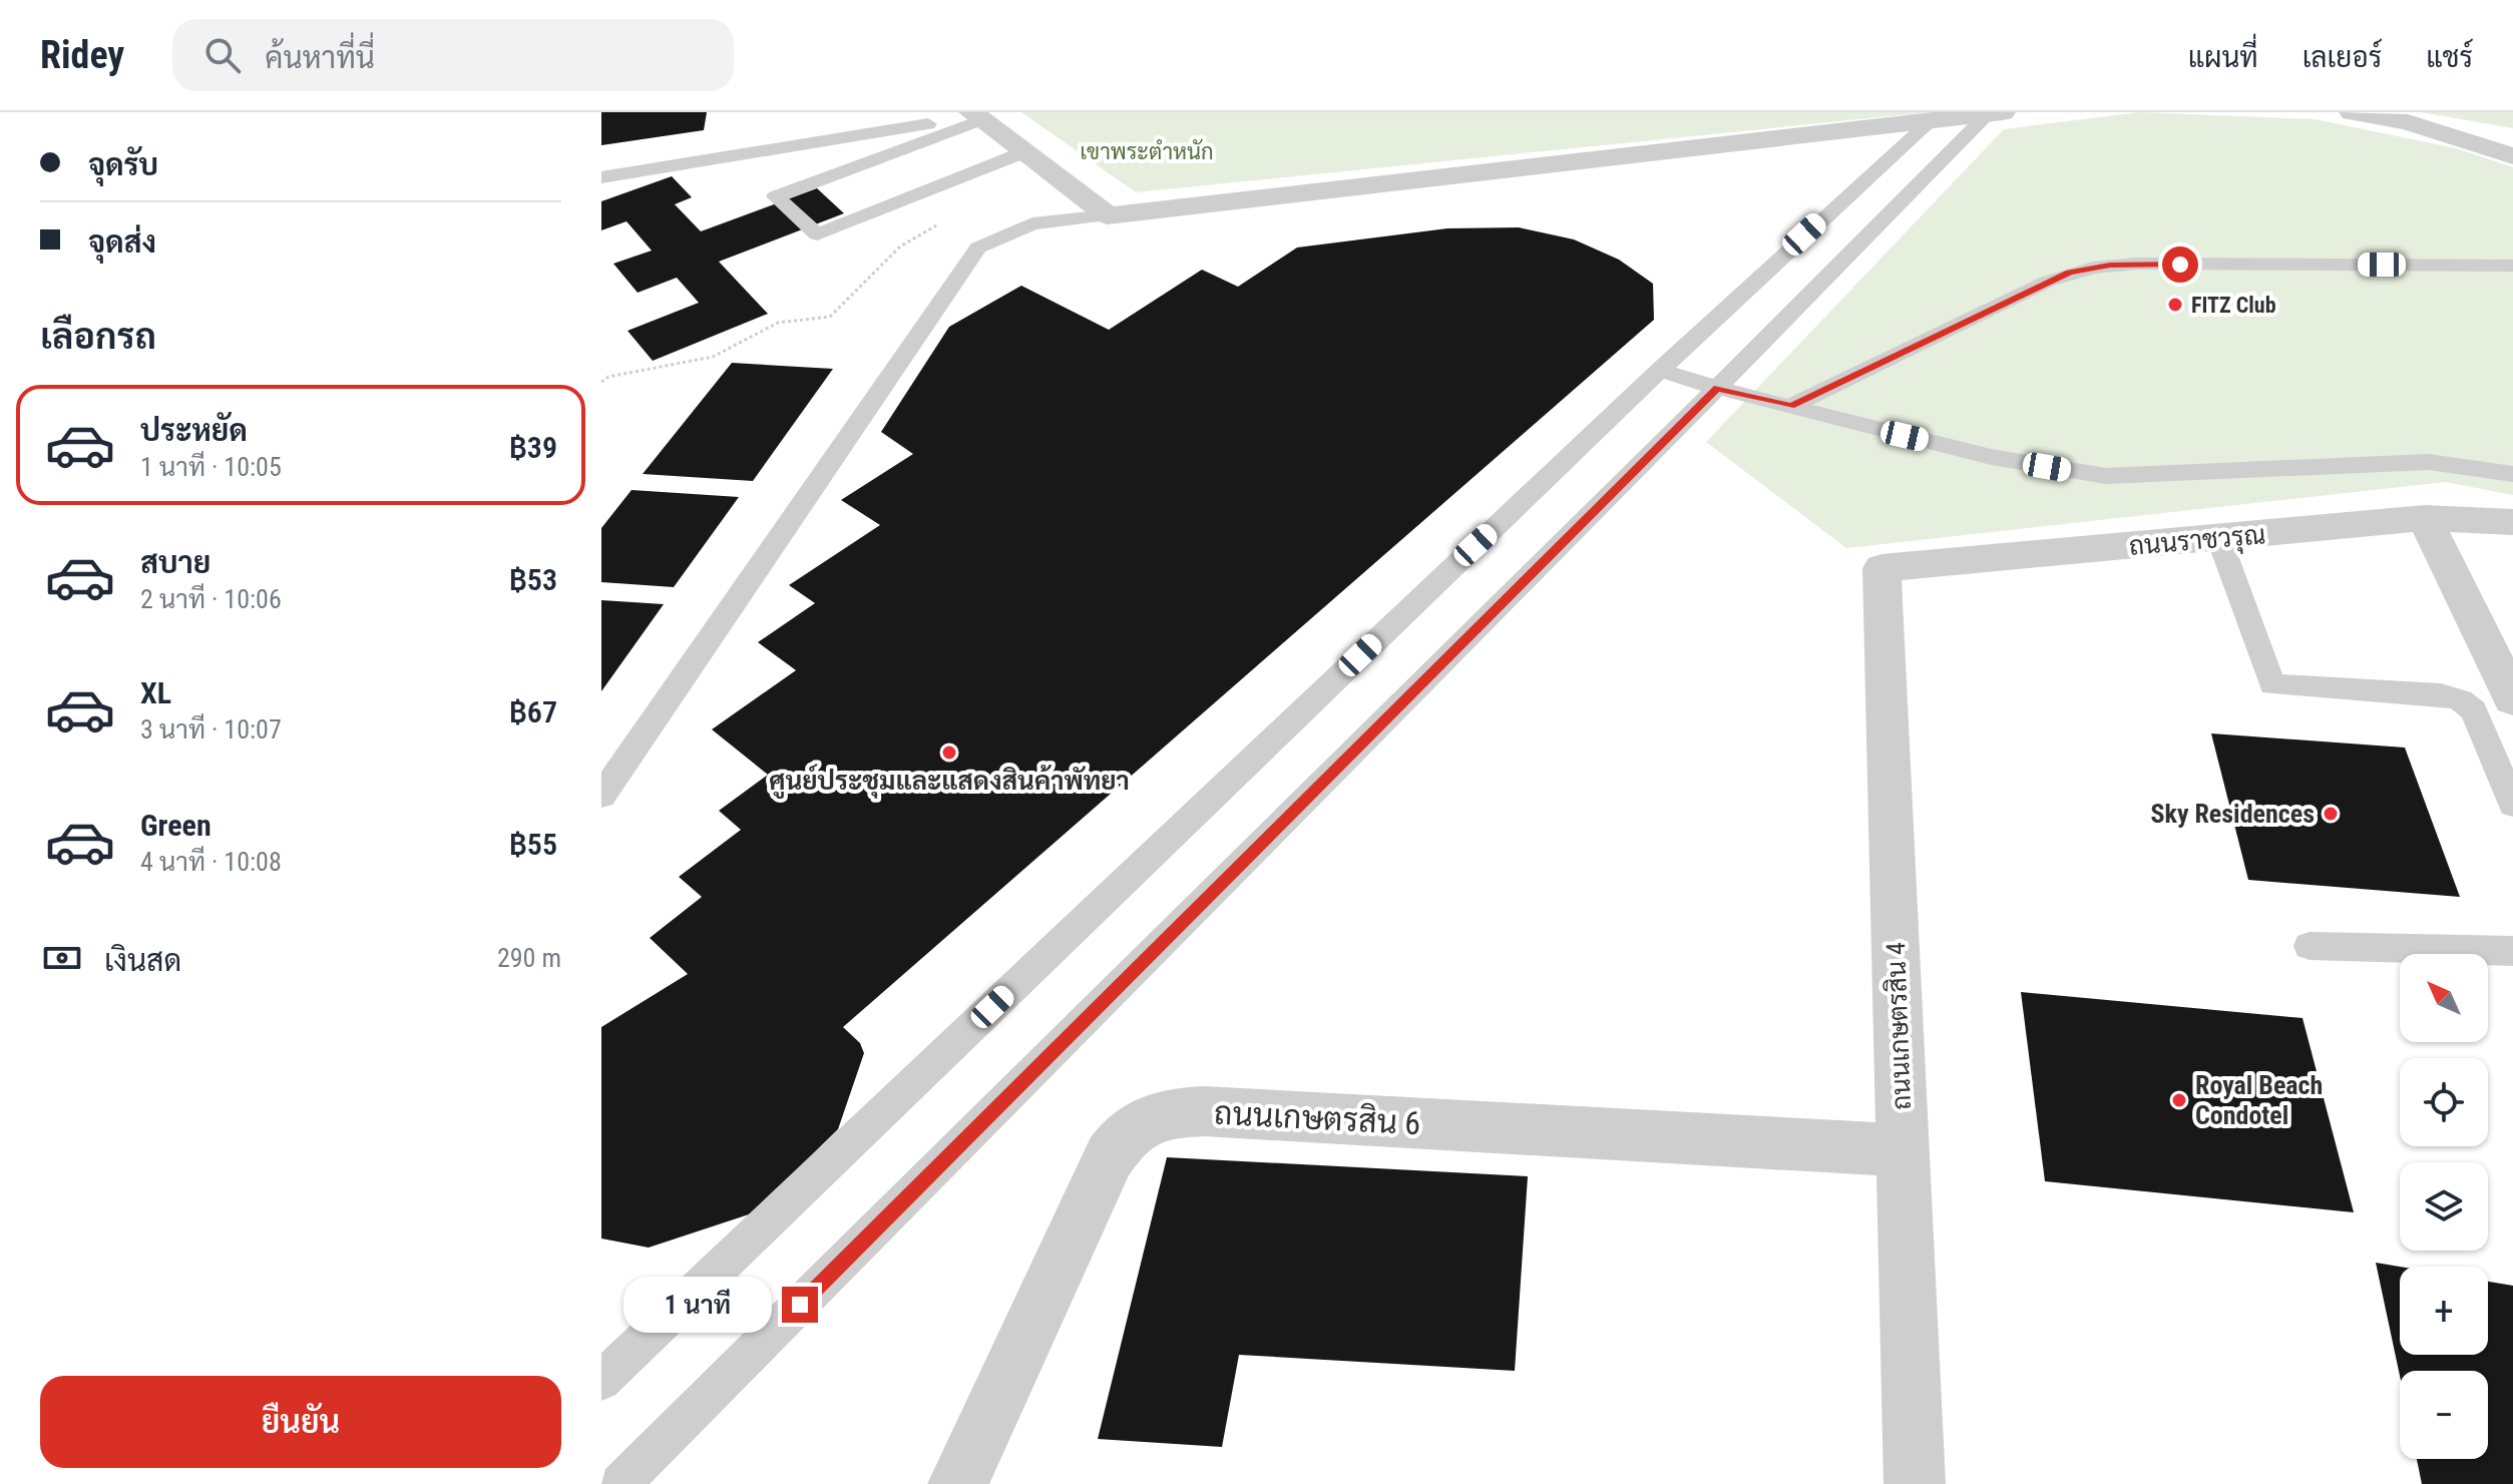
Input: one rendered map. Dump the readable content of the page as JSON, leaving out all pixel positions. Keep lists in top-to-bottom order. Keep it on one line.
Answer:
{"streets":{"street":["ถนนราชวรุณ","ถนนเกษตรสิน 4","ถนนเกษตรสิน 6"]},"crossings":[["ถนนราชวรุณ","ถนนเกษตรสิน 4"],["ถนนเกษตรสิน 4","ถนนเกษตรสิน 6"]],"parks":["เขาพระตำหนัก"],"places":["FITZ Club","ศูนย์ประชุมและแสดงสินค้าพัทยา","Sky Residences","Royal Beach Condotel"],"north":"top left","page":{"header":"Ridey","search":"ค้นหาที่นี่","nav":["แผนที่","เลเยอร์","แชร์"],"banner":["จุดรับ","จุดส่ง"],"heading":"เลือกรถ","list":[{"name":"ประหยัด","note":"1 นาที · 10:05","value":"฿39"},{"name":"สบาย","note":"2 นาที · 10:06","value":"฿53"},{"name":"XL","note":"3 นาที · 10:07","value":"฿67"},{"name":"Green","note":"4 นาที · 10:08","value":"฿55"}],"pay":["เงินสด","290 m"],"map_buttons":["+","−"],"bubble":"1 นาที","buttons":"ยืนยัน"}}
